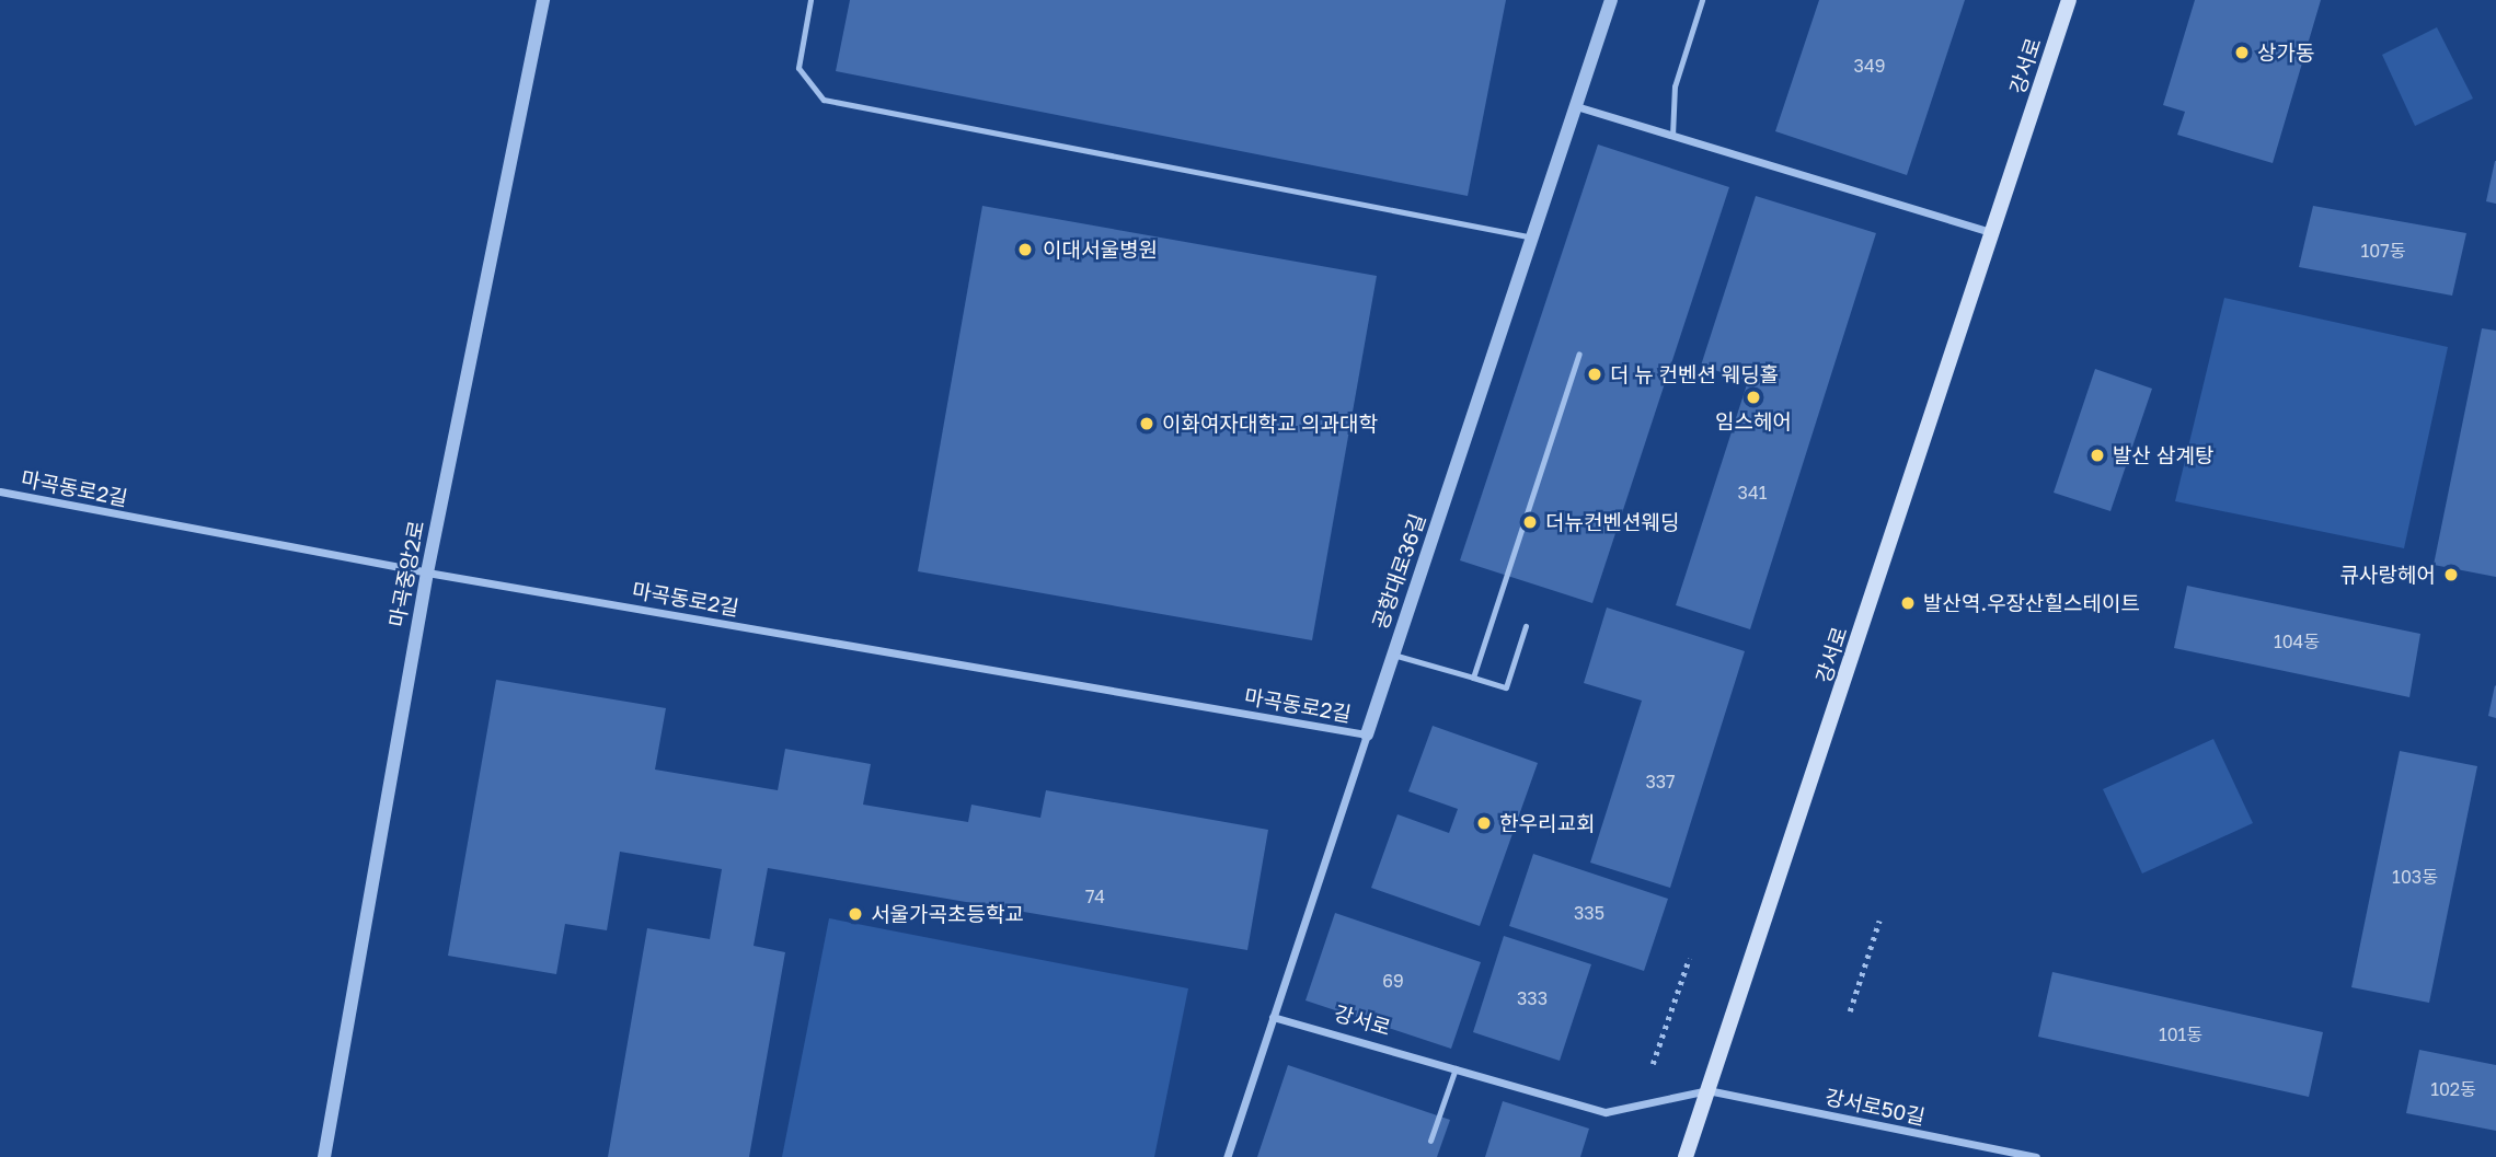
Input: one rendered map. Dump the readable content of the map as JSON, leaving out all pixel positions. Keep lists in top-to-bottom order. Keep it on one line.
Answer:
{"streets":{"main road":["강서로"],"street":["마곡동로2길","공항대로36길","마곡중앙2로","강서로50길"]},"crossings":[["강서로","공항대로36길"],["강서로","강서로50길"],["마곡동로2길","공항대로36길"],["마곡동로2길","마곡중앙2로"]],"places":["상가동","이대서울병원","더 뉴 컨벤션 웨딩홀","임스헤어","이화여자대학교 의과대학","발산 삼계탕","더뉴컨벤션웨딩","큐사랑헤어","발산역.우장산힐스테이트","한우리교회","서울가곡초등학교"],"house_numbers":["349","107동","341","104동","337","103동","74","335","69","333","101동","102동"]}
